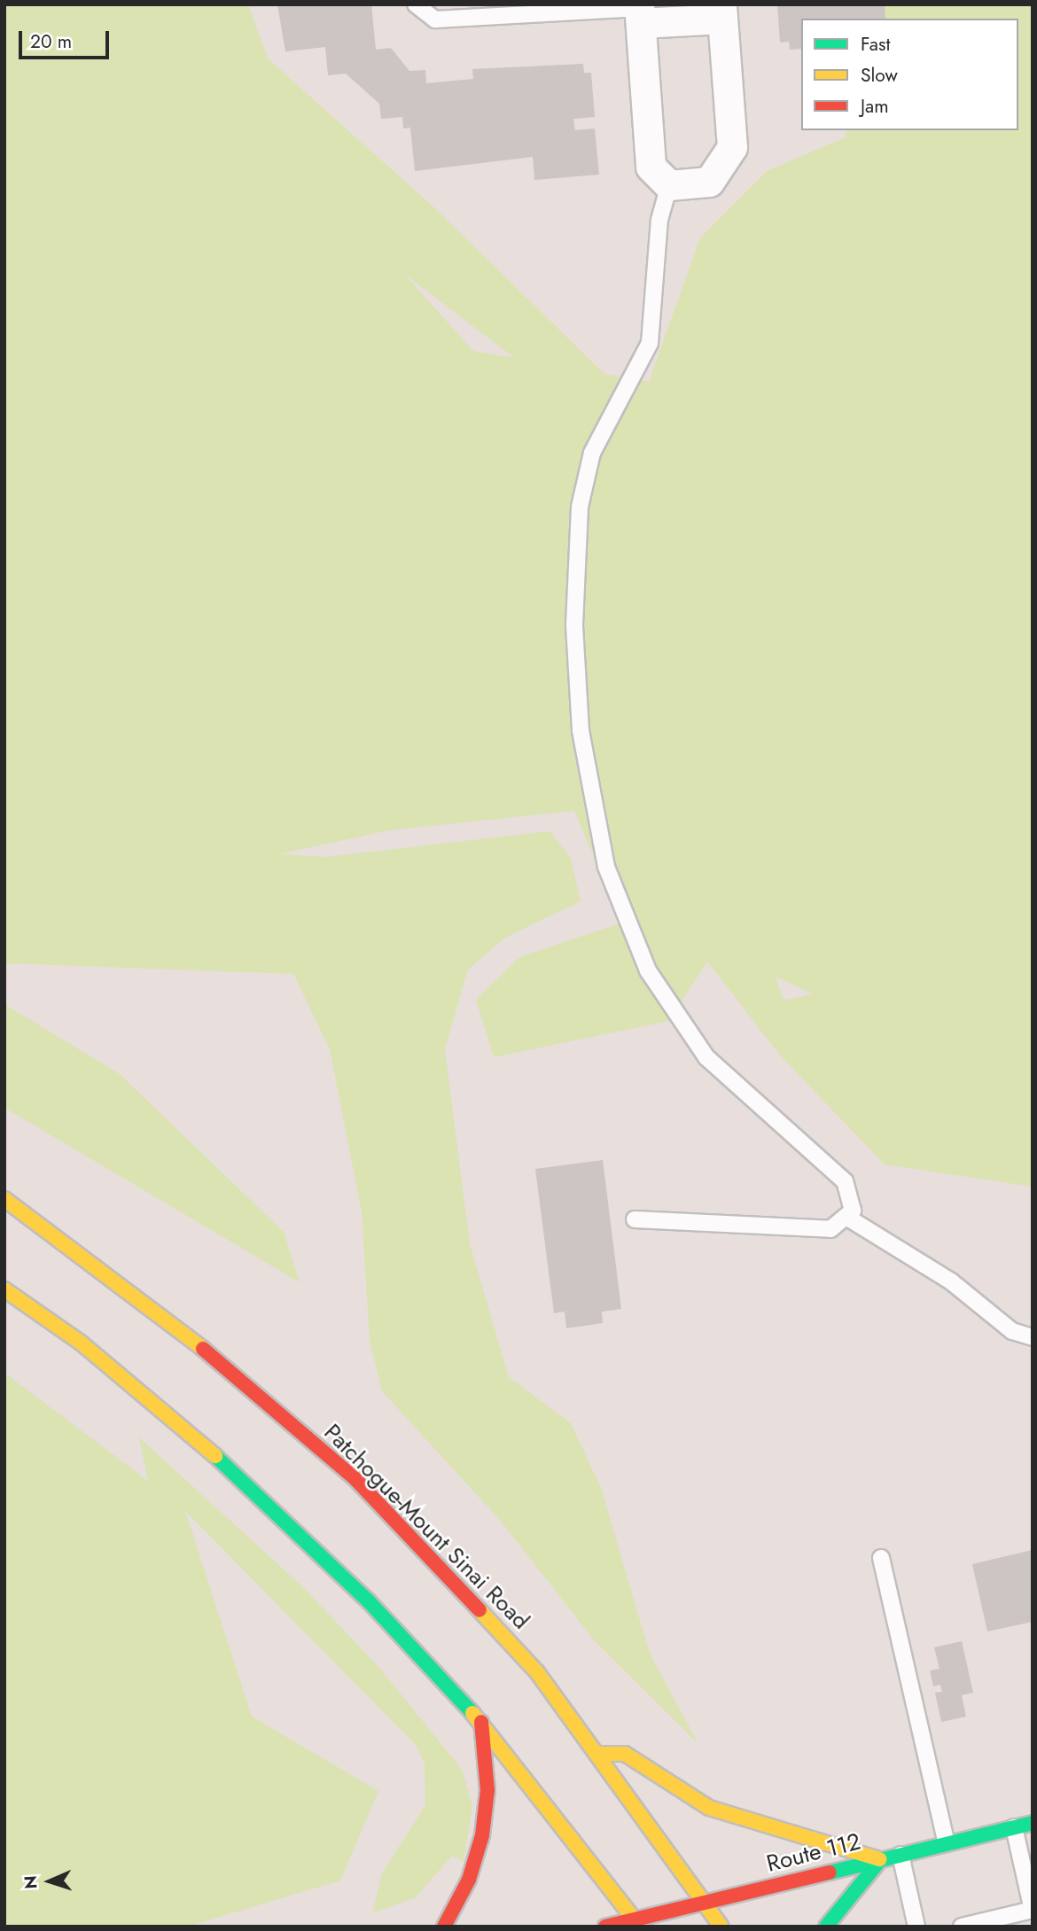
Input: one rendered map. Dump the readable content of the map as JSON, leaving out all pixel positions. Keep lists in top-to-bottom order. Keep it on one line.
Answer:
{"streets":{"main road":["Patchogue-Mount Sinai Road","Route 112"]},"crossings":[["Patchogue-Mount Sinai Road","Route 112"]],"legend":["Fast","Slow","Jam"],"scale_bar":"20 m","north":"left"}
